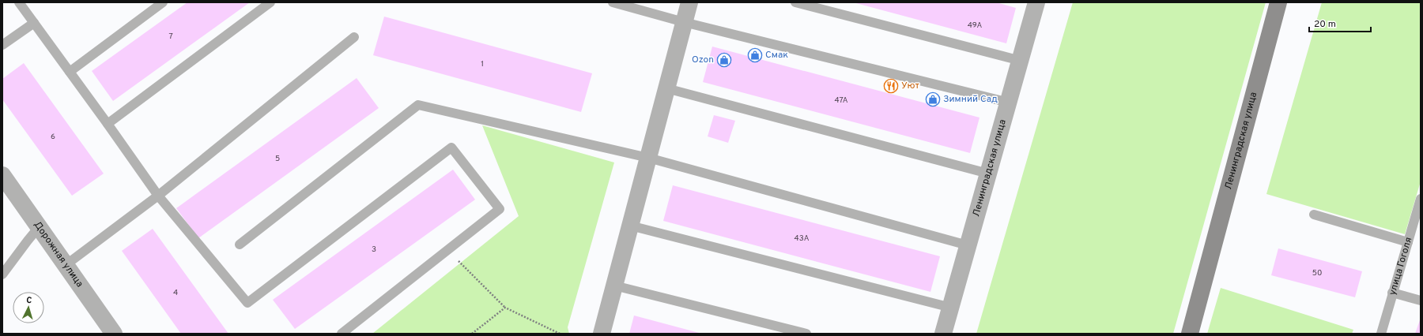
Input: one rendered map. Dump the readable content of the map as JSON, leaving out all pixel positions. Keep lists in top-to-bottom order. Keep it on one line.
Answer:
{"streets":{"street":["Ленинградская улица","Дорожная улица"],"lane":["улица Гоголя"]},"places":{"shop":["Смак","Ozon","Зимний Сад"],"restaurant":["Уют"]},"house_numbers":["49А","7","1","47А","6","5","43А","3","50","4"],"scale_bar":"20 m","north":"top"}
